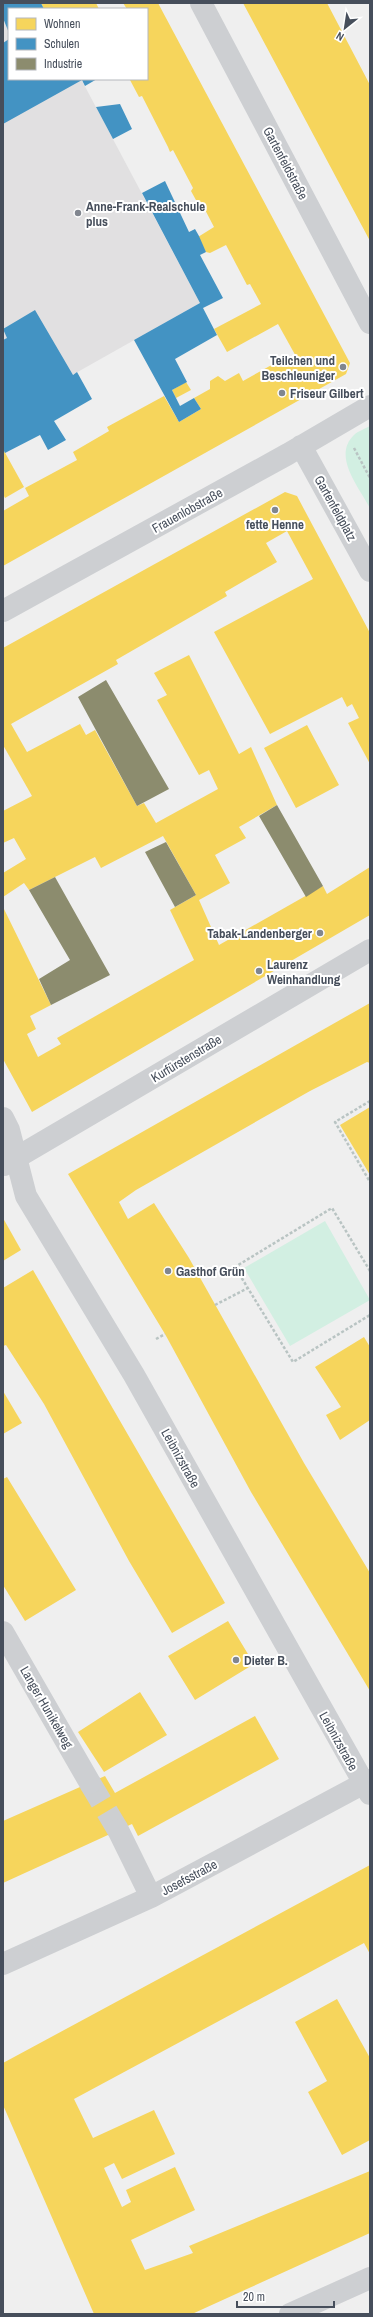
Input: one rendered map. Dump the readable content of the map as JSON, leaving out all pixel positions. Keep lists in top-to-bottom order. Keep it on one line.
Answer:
{"streets":{"street":["Gartenfeldstraße","Gartenfeldplatz","Frauenlobstraße","Kurfürstenstraße","Leibnizstraße","Langer Hunikelweg","Josefsstraße"]},"crossings":[["Gartenfeldplatz","Frauenlobstraße"],["Kurfürstenstraße","Leibnizstraße"],["Leibnizstraße","Josefsstraße"]],"places":["Anne-Frank-Realschule plus","Teilchen und Beschleuniger","Friseur Gilbert","fette Henne","Tabak-Landenberger","Laurenz Weinhandlung","Gasthof Grün","Dieter B."],"legend":["Wohnen","Schulen","Industrie"],"scale_bar":"20 m","north":"bottom left"}
